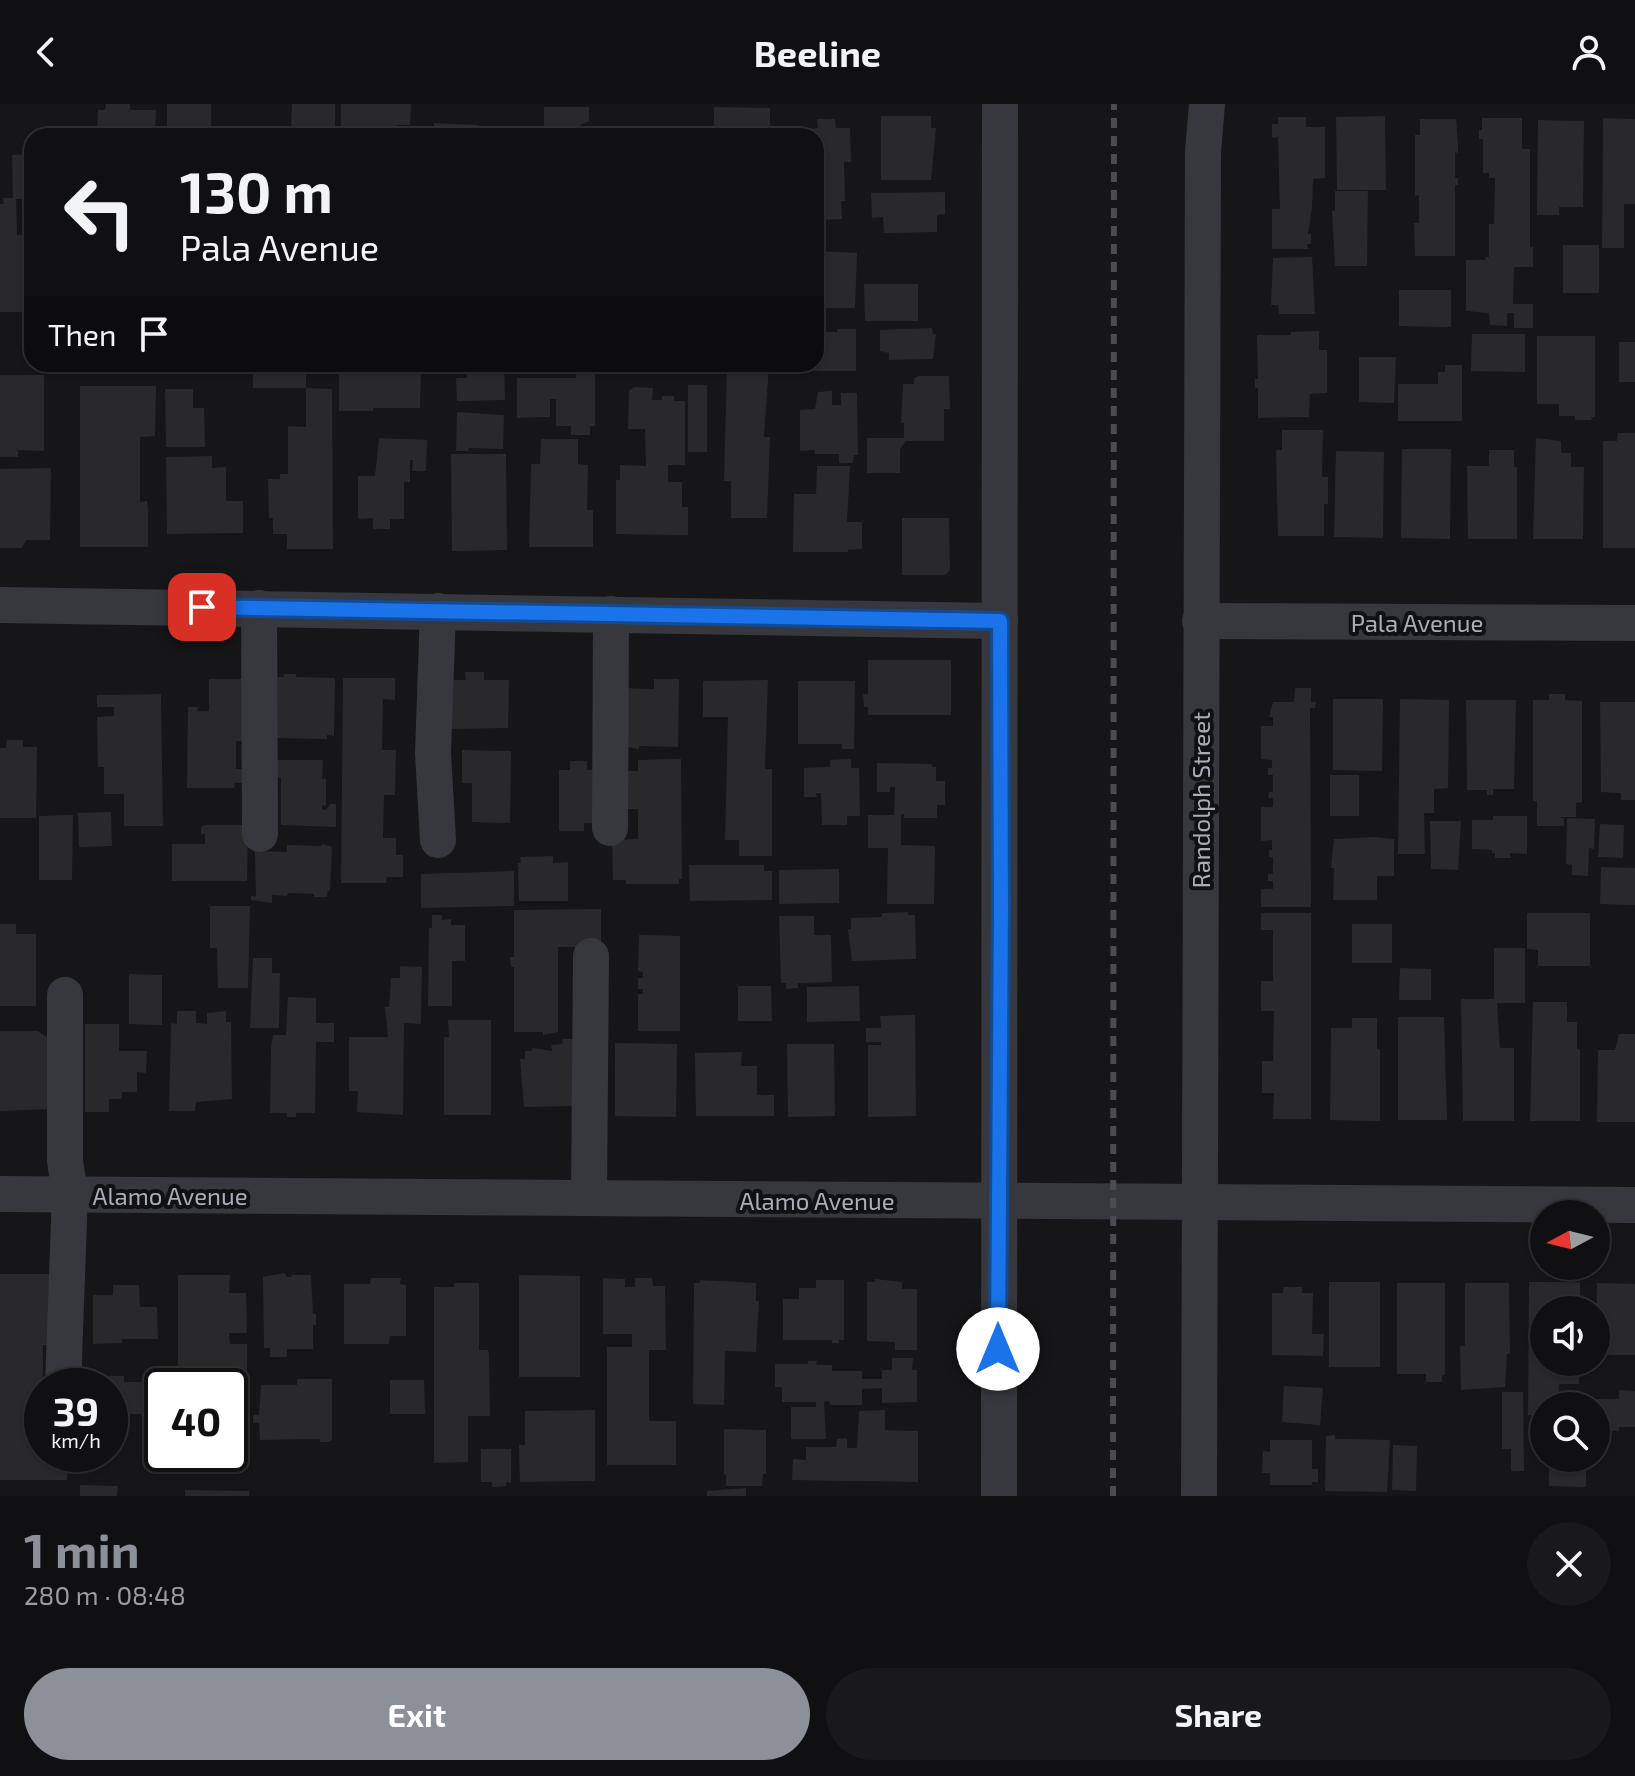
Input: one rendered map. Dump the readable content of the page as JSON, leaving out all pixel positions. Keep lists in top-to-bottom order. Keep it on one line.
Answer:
{"streets":{"street":["Pala Avenue","Randolph Street","Alamo Avenue"]},"crossings":[["Pala Avenue","Randolph Street"],["Randolph Street","Alamo Avenue"]],"north":"left","page":{"header":"Beeline","turn":["130 m","Pala Avenue"],"then":"Then","speed":"39 km/h","limit":"40","heading":["1 min","280 m · 08:48"],"buttons":["Exit","Share"]}}
